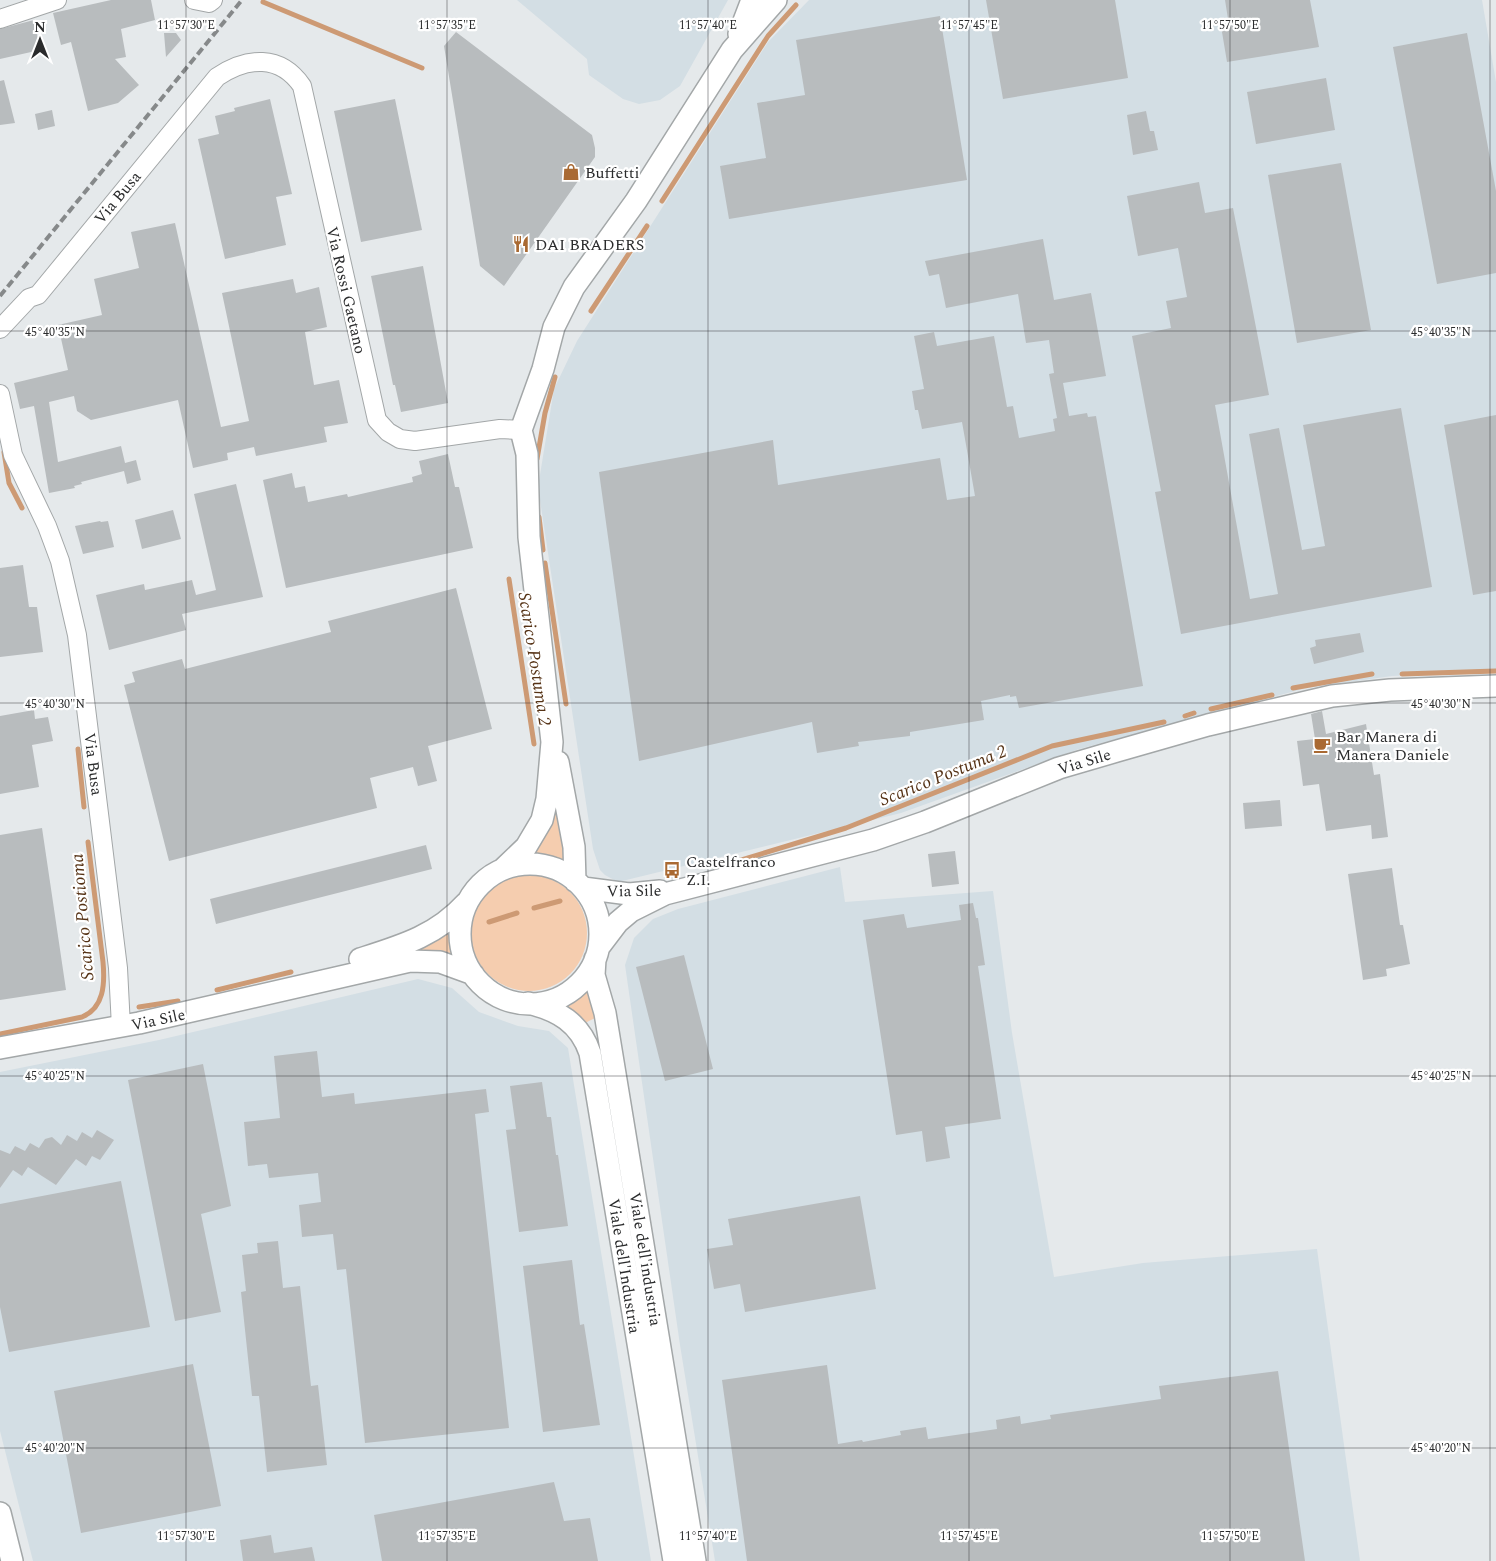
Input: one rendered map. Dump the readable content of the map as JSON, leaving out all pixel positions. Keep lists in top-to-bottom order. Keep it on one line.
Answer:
{"streets":{"street":["Via Busa","Via Rossi Gaetano","Via Sile","Viale dell'industria","Viale dell'Industria"]},"crossings":[["Via Busa","Via Rossi Gaetano"],["Via Busa","Via Sile"],["Via Sile","Viale dell'industria"],["Via Sile","Viale dell'Industria"],["Viale dell'industria","Viale dell'Industria"]],"water":["Scarico Postuma 2","Scarico Postioma"],"places":{"shop":["Buffetti"],"restaurant":["DAI BRADERS"],"cafe":["Bar Manera di Manera Daniele"],"bus stop":["Castelfranco Z.I."]},"north":"top","coordinates":["11°57'30\"E","11°57'35\"E","11°57'40\"E","11°57'45\"E","11°57'50\"E","45°40'35\"N","45°40'30\"N","45°40'25\"N","45°40'20\"N"]}
